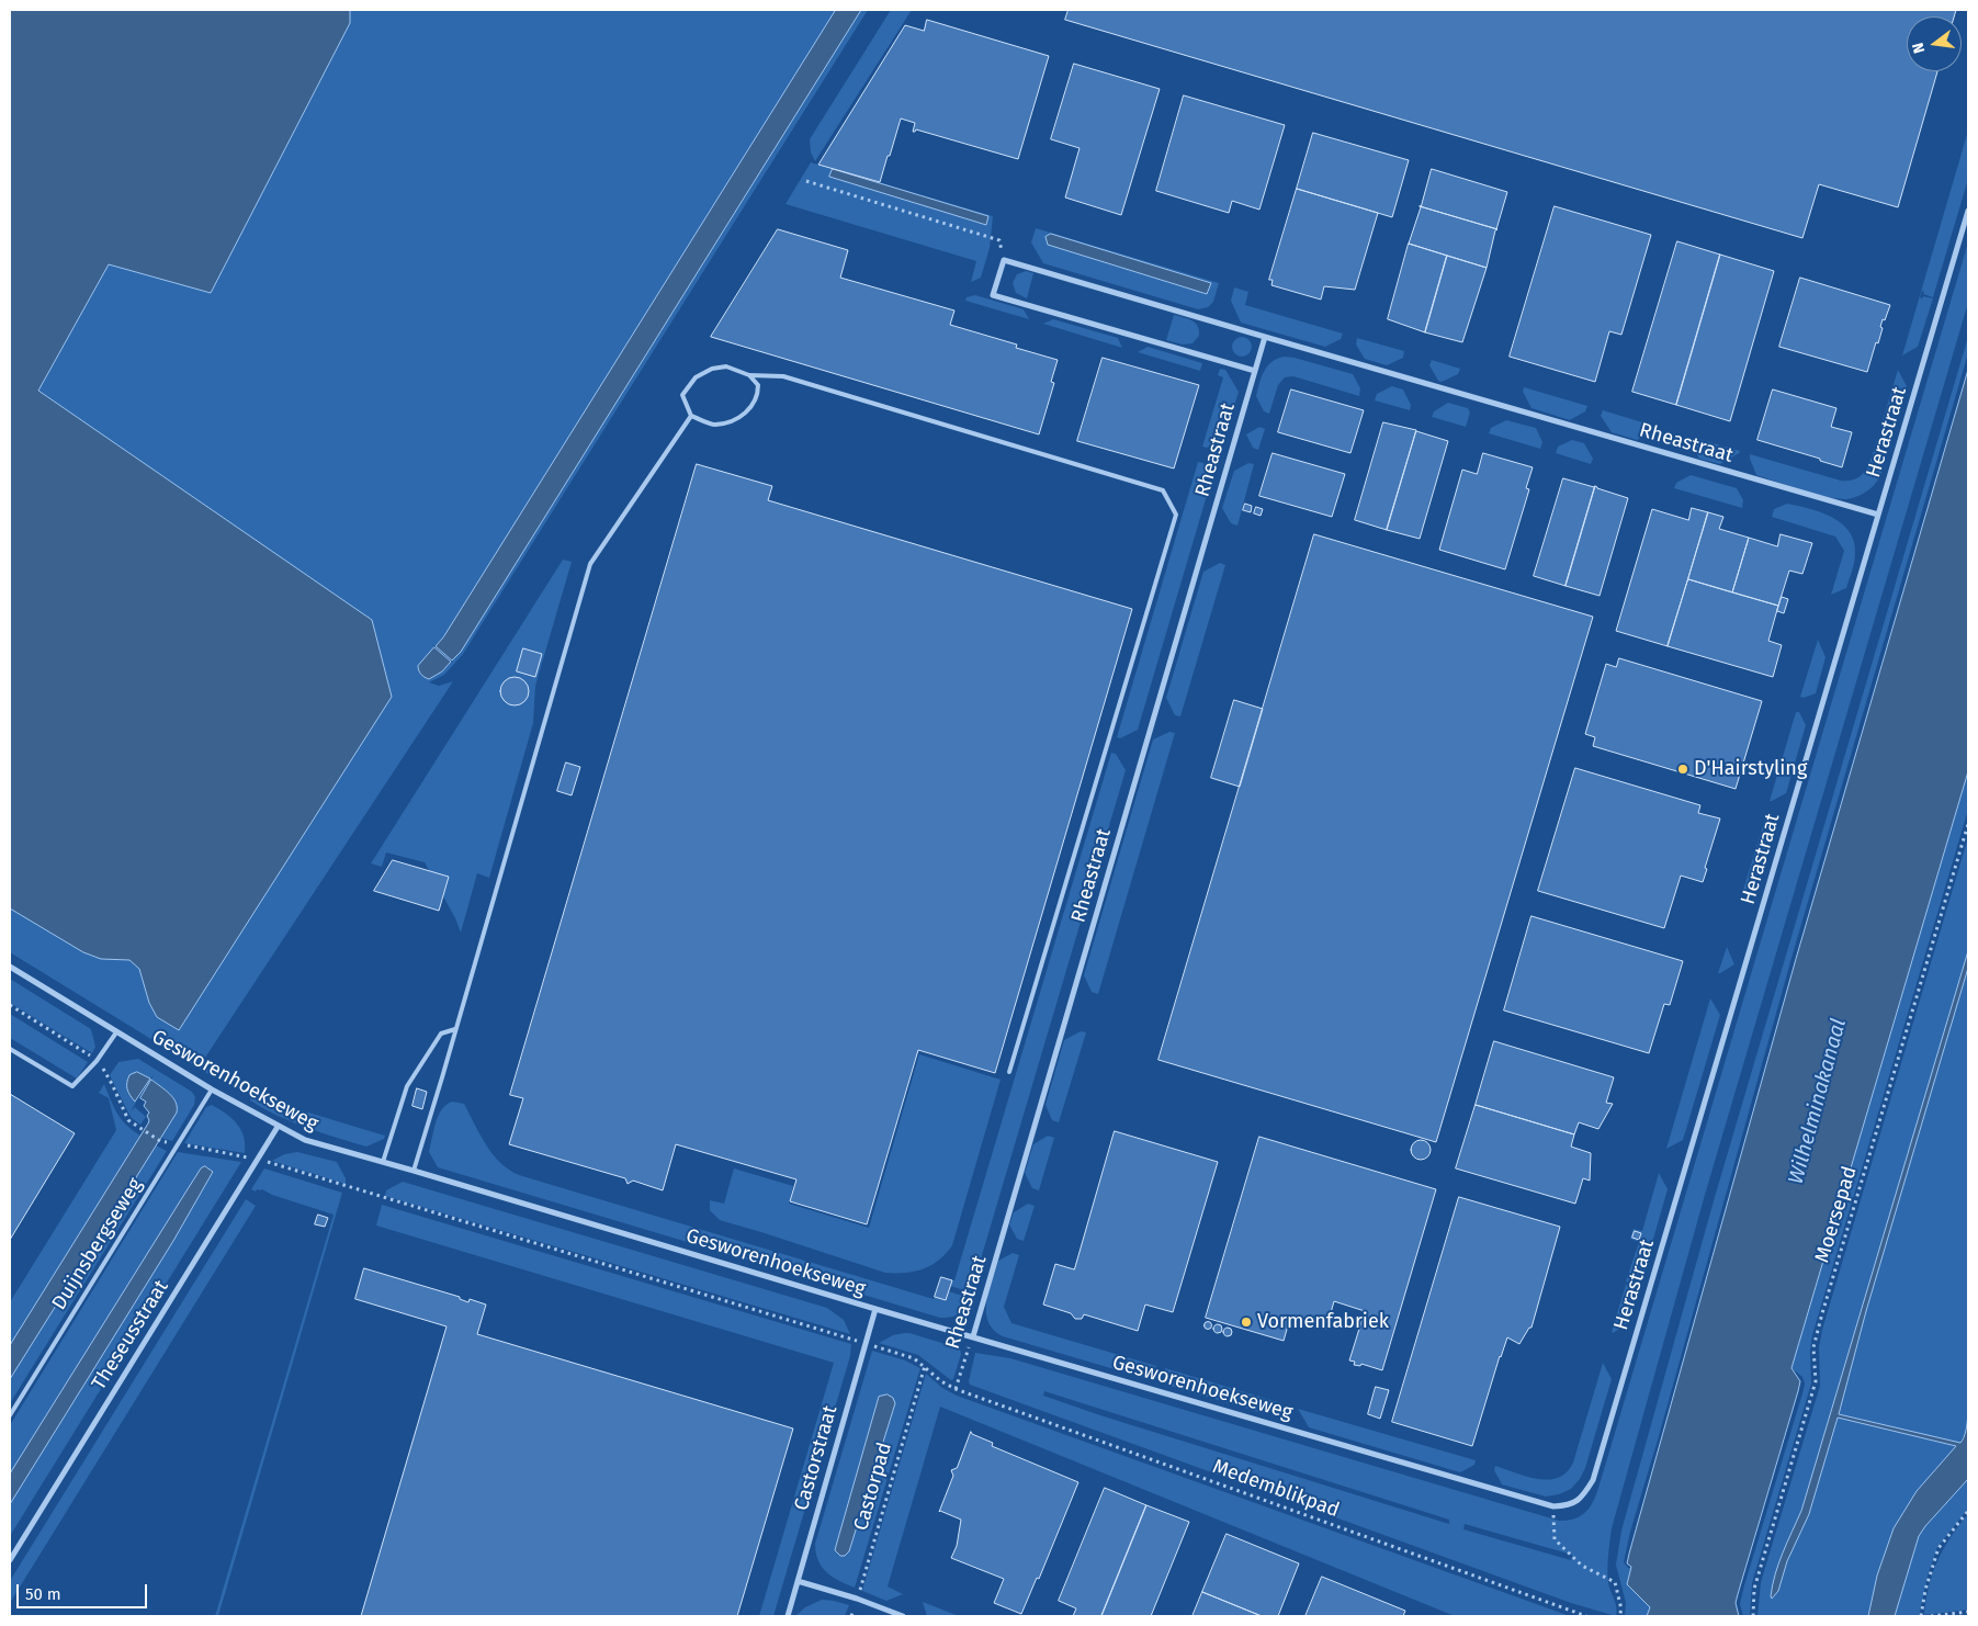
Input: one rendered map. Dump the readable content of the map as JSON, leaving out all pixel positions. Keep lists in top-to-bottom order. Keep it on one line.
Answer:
{"streets":{"street":["Herastraat","Rheastraat","Gesworenhoekseweg","Theseusstraat","Castorstraat"],"lane":["Duijnsbergseweg"],"path":["Moersepad","Castorpad","Medemblikpad"]},"crossings":[["Herastraat","Rheastraat"],["Herastraat","Gesworenhoekseweg"],["Rheastraat","Gesworenhoekseweg"],["Rheastraat","Medemblikpad"],["Gesworenhoekseweg","Duijnsbergseweg"],["Gesworenhoekseweg","Theseusstraat"],["Gesworenhoekseweg","Castorstraat"]],"water":["Wilhelminakanaal"],"places":["D'Hairstyling","Vormenfabriek"],"scale_bar":"50 m","north":"left"}
